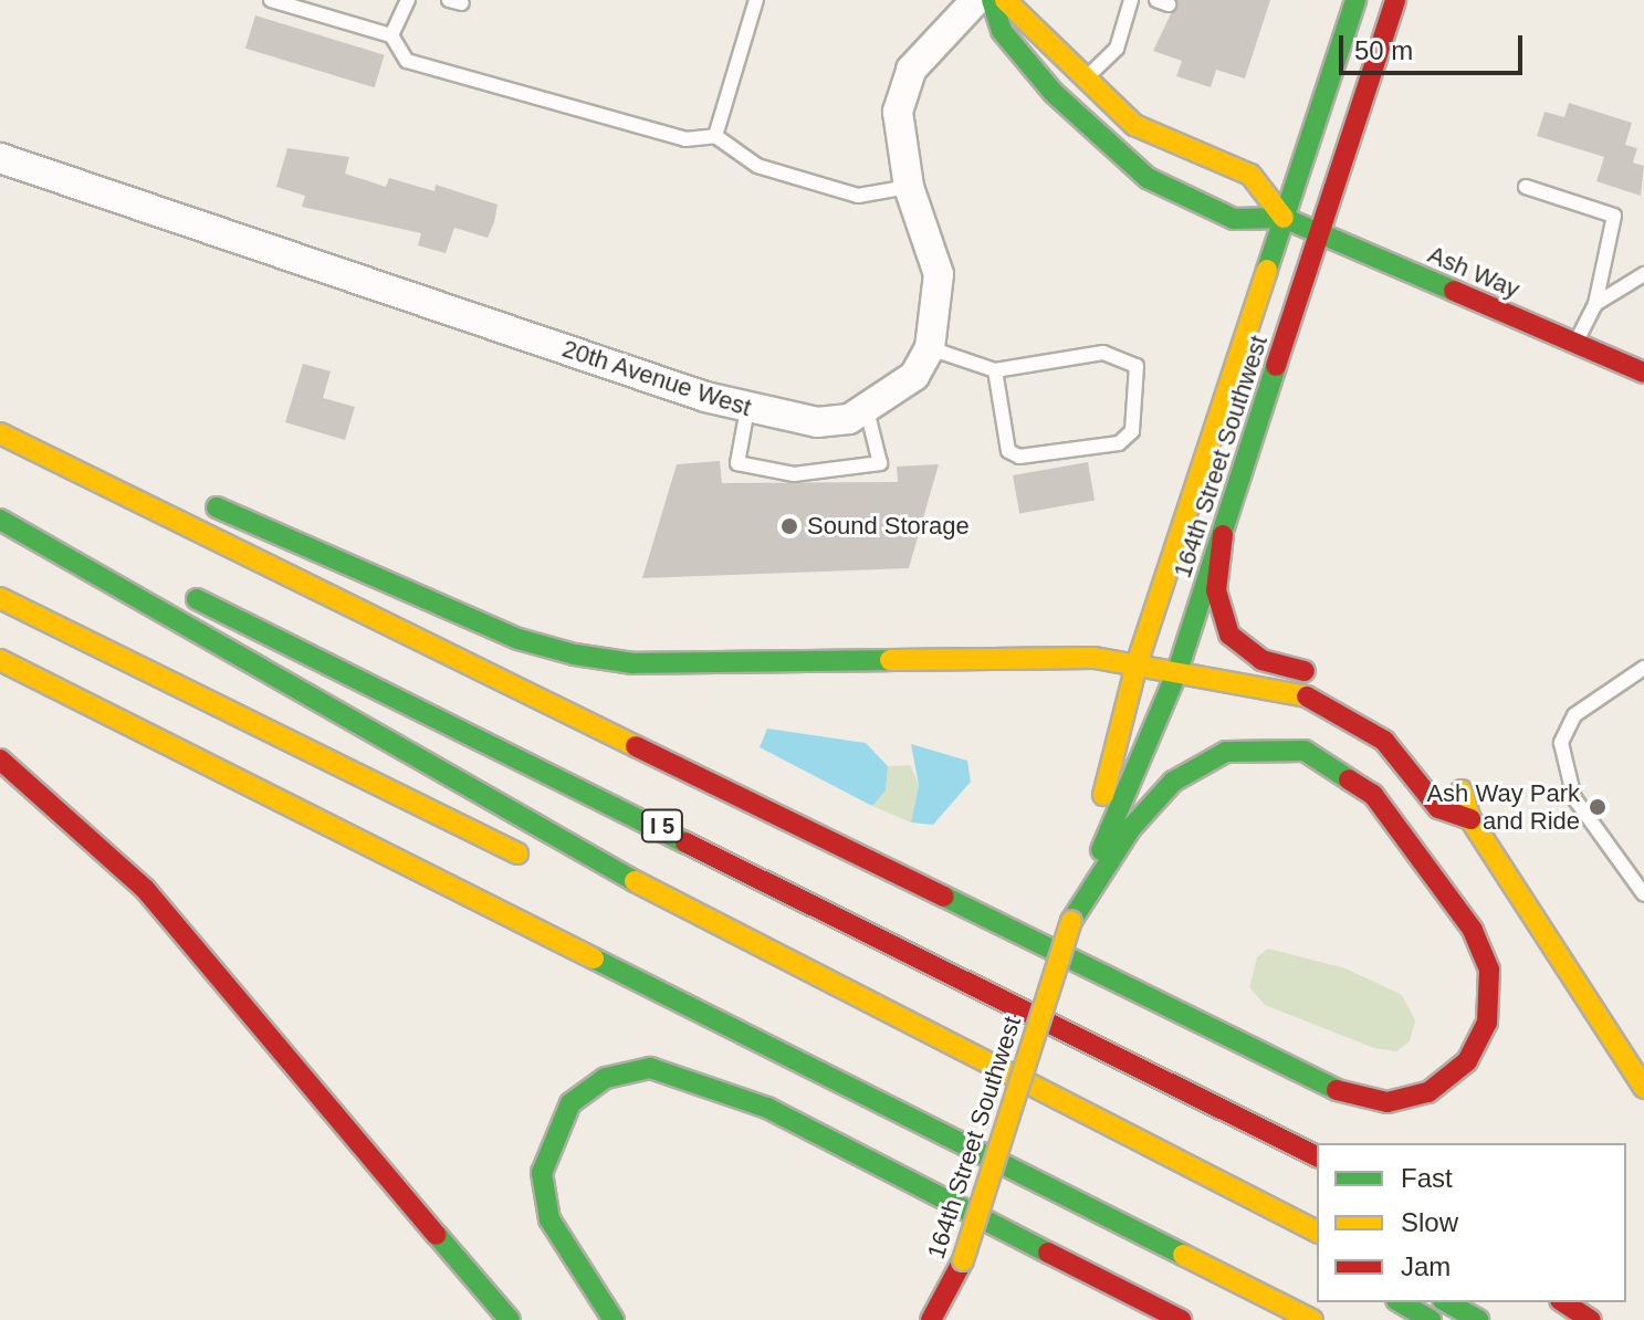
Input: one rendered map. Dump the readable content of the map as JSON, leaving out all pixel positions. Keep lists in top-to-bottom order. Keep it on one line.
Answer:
{"streets":{"main road":["Ash Way","164th Street Southwest","I 5"],"street":["20th Avenue West"]},"crossings":[["Ash Way","164th Street Southwest"]],"places":["Sound Storage","Ash Way Park and Ride"],"legend":["Fast","Slow","Jam"],"scale_bar":"50 m"}
